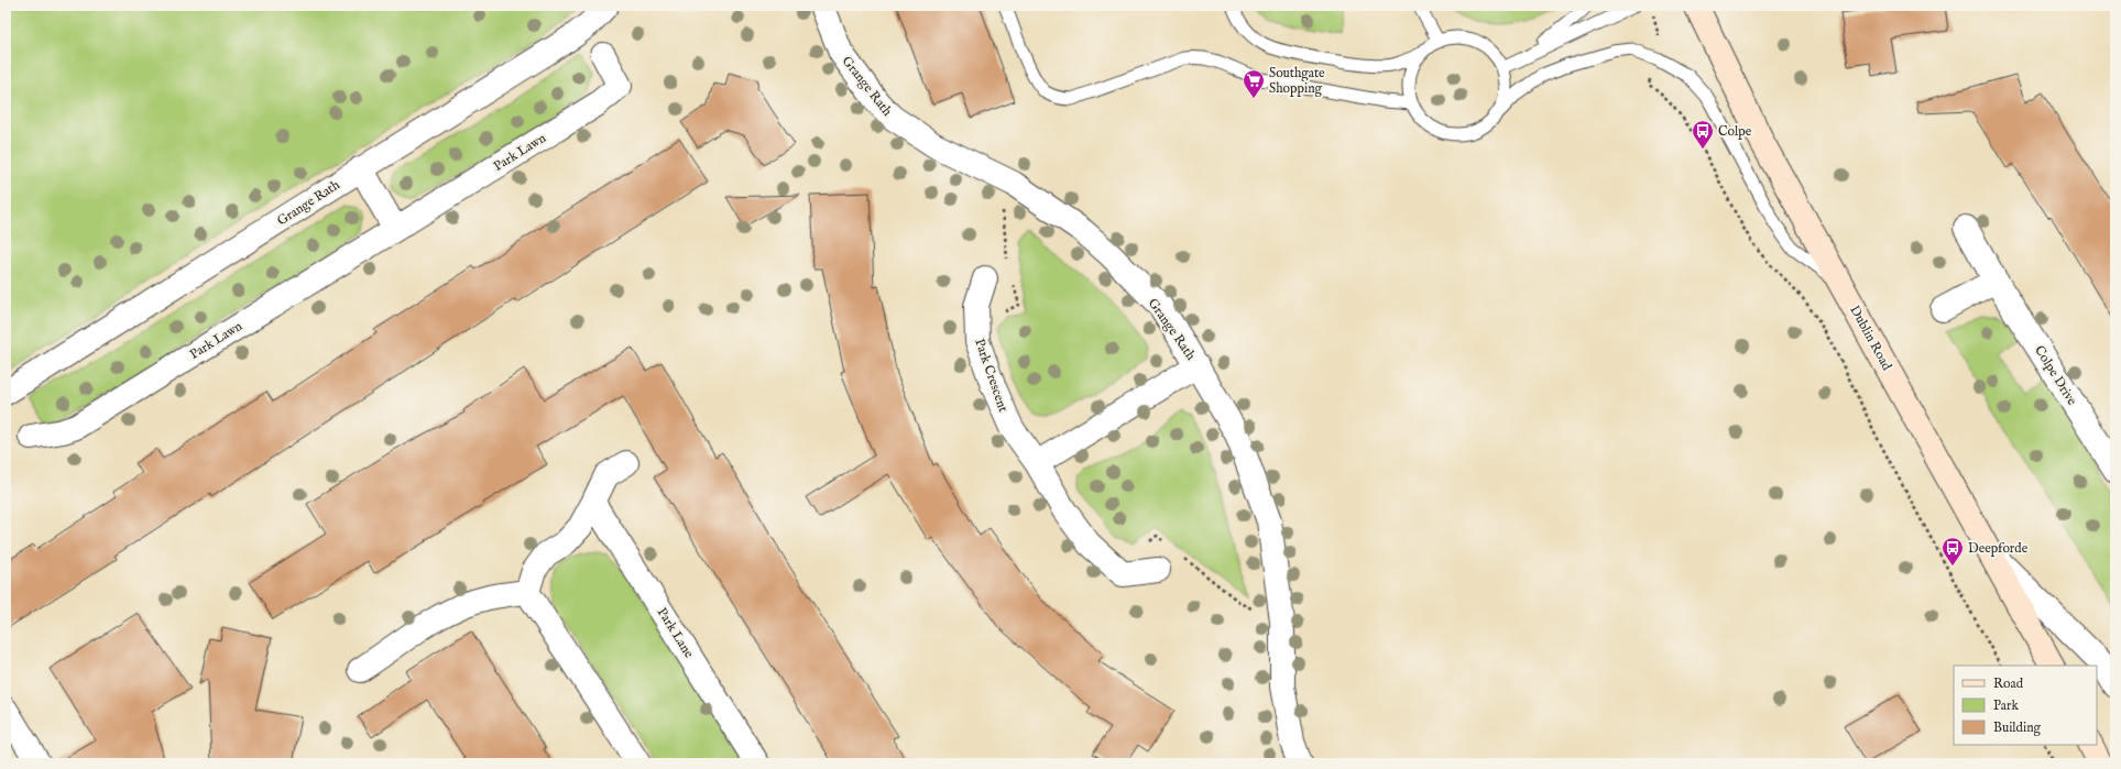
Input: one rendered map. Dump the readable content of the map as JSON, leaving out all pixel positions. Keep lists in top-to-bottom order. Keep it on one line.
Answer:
{"streets":{"main road":["Dublin Road"],"street":["Grange Rath","Park Lawn","Park Crescent","Colpe Drive","Park Lane"]},"places":{"supermarket":["Southgate Shopping"],"bus stop":["Colpe","Deepforde"]},"legend":["Road","Park","Building"]}
